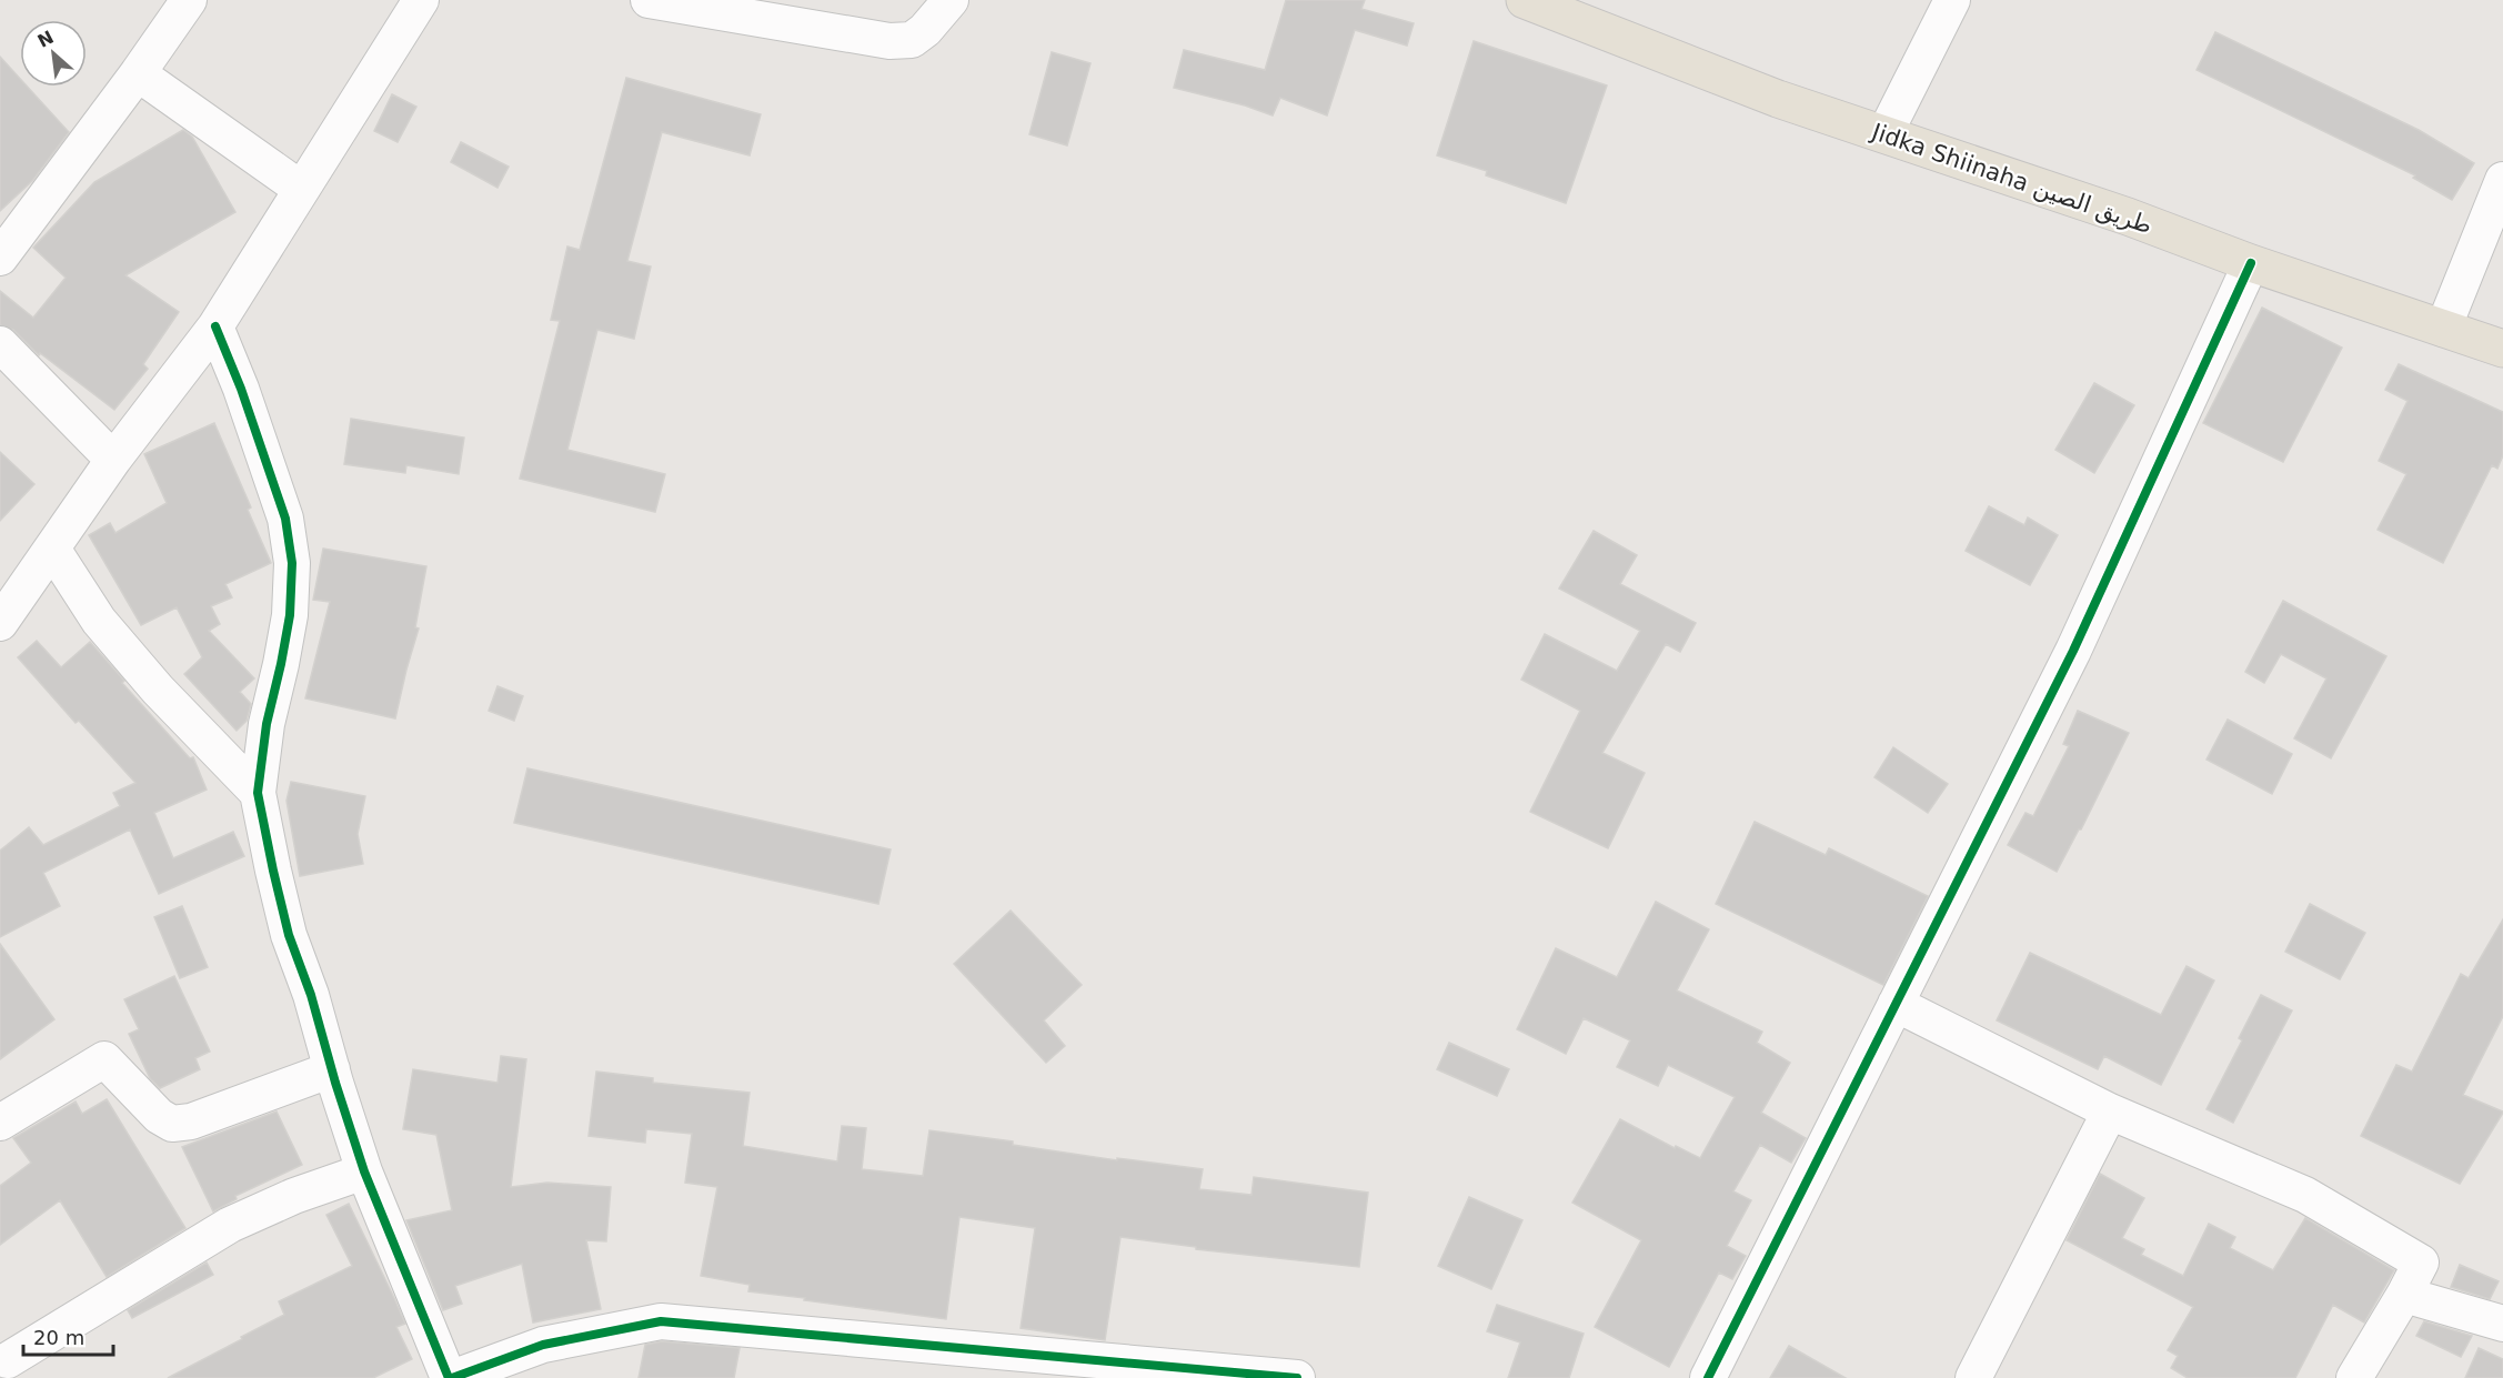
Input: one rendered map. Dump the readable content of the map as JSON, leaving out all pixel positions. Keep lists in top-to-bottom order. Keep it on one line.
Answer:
{"streets":{"main road":["Jidka Shiinaha طريق الصين"]},"scale_bar":"20 m","north":"top left"}
